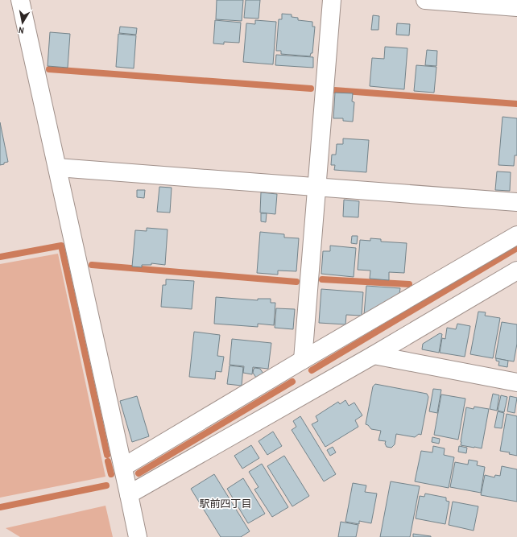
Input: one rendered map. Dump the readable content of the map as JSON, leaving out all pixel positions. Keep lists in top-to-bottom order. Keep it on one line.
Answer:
{"districts":["駅前四丁目"],"north":"bottom"}
